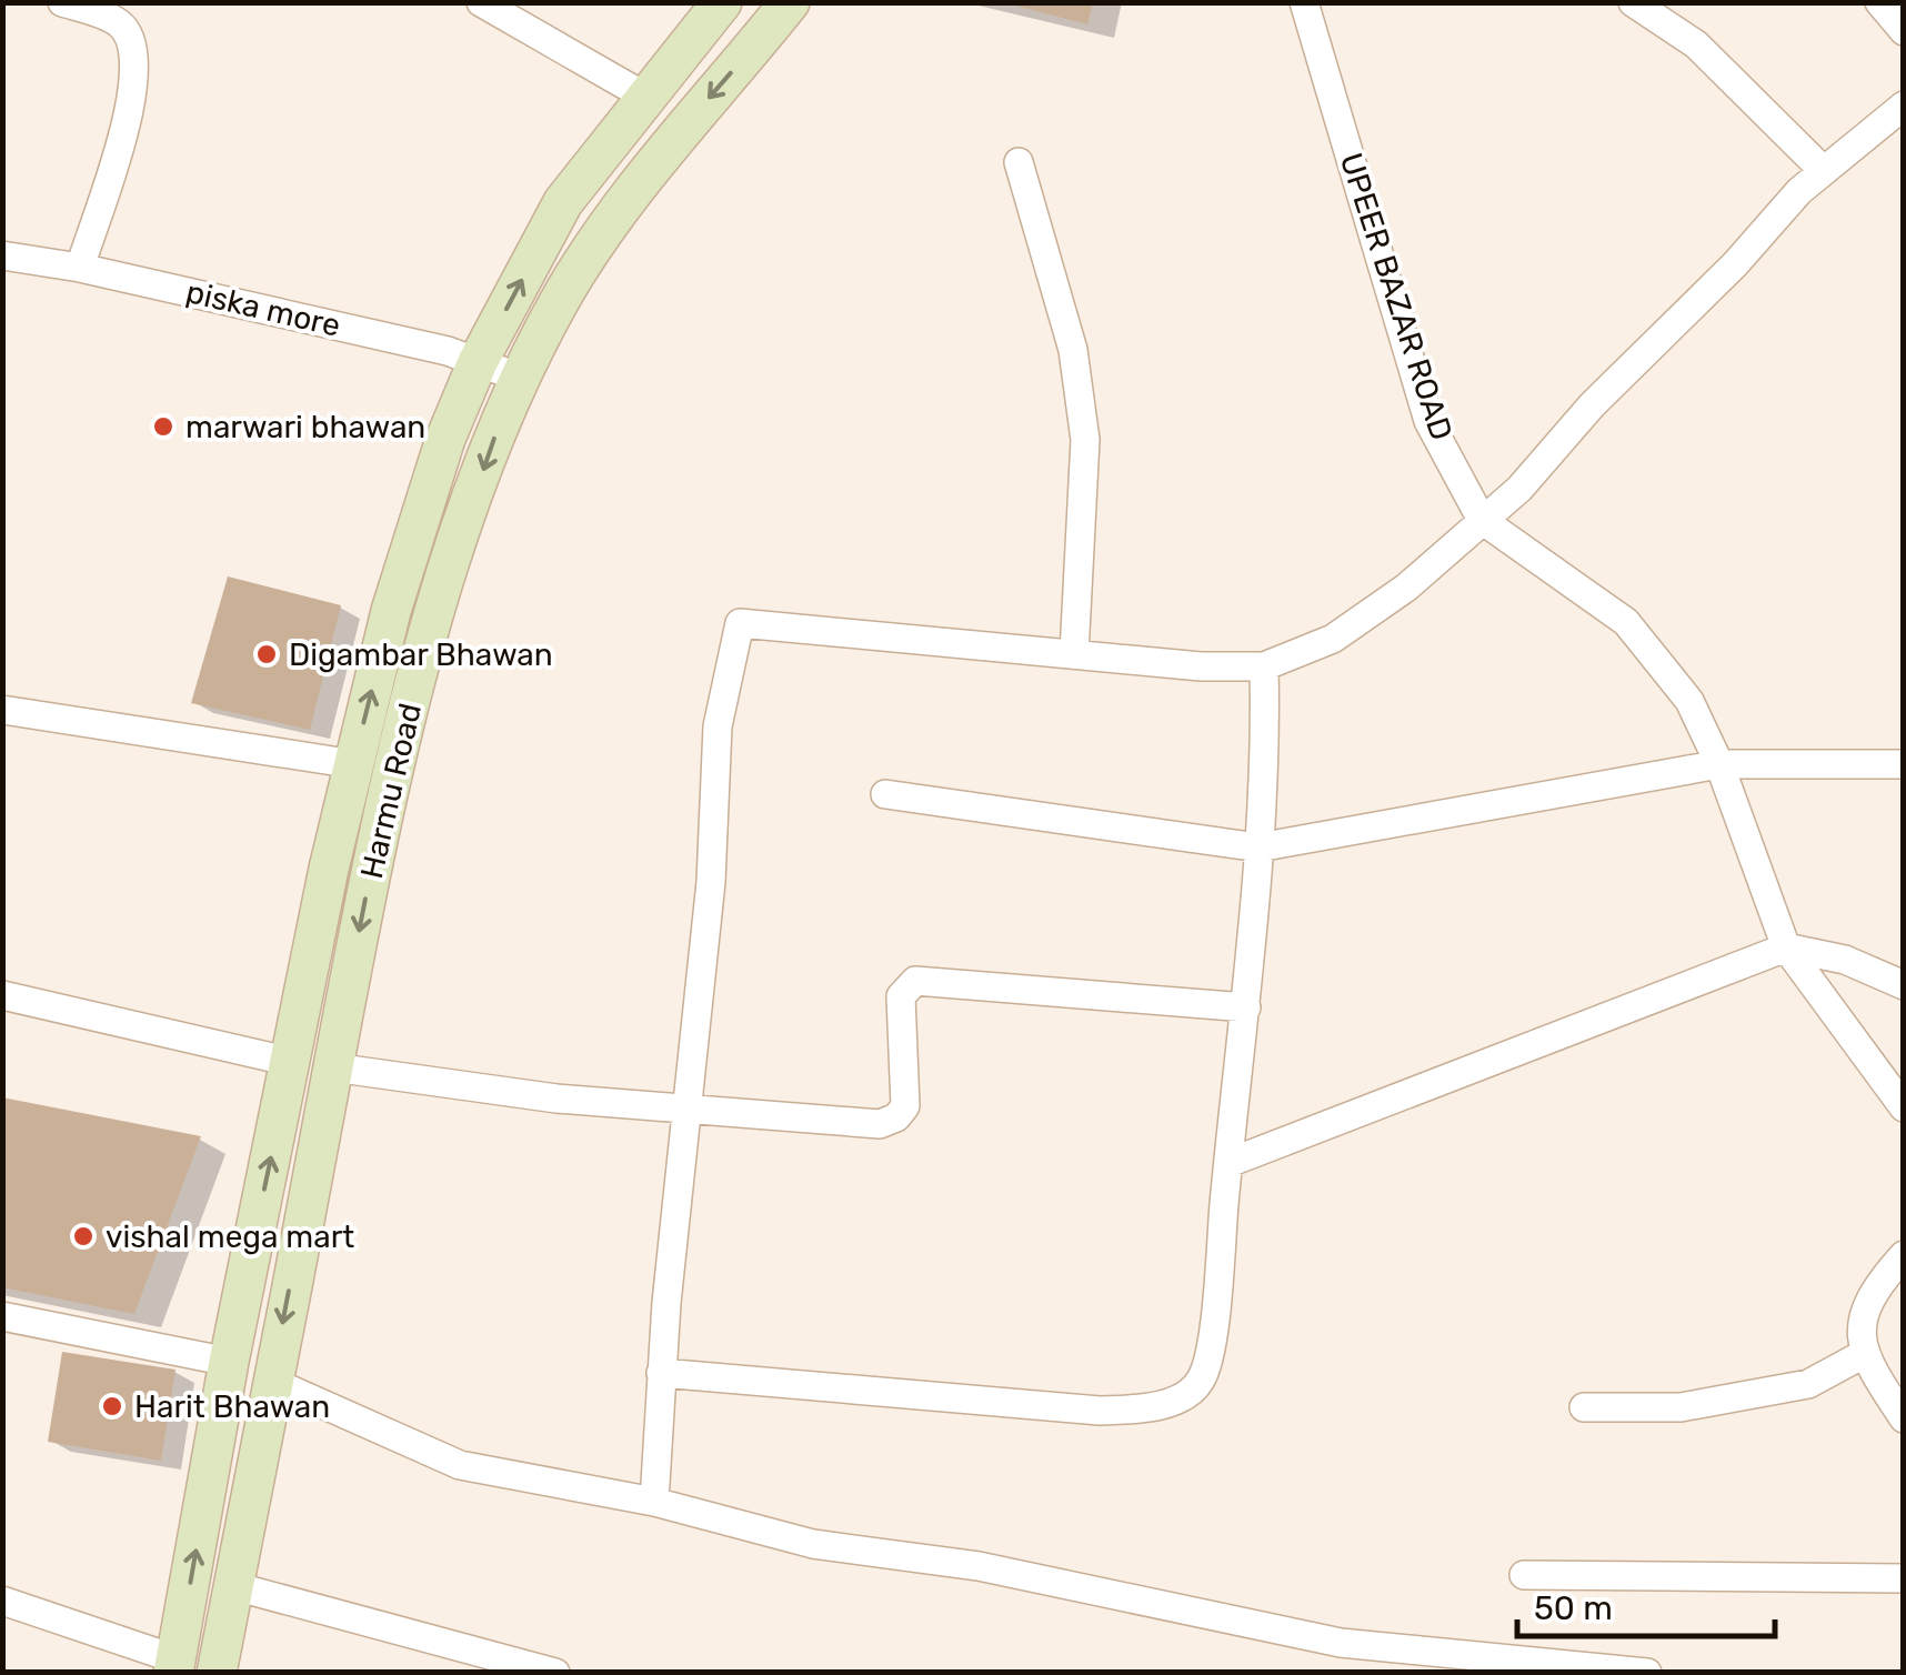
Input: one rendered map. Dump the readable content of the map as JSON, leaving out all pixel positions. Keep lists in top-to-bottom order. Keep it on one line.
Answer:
{"streets":{"main road":["Harmu Road"],"street":["UPEER BAZAR ROAD","piska more"]},"crossings":[["piska more","Harmu Road"]],"places":["marwari bhawan","Digambar Bhawan","vishal mega mart","Harit Bhawan"],"scale_bar":"50 m"}
